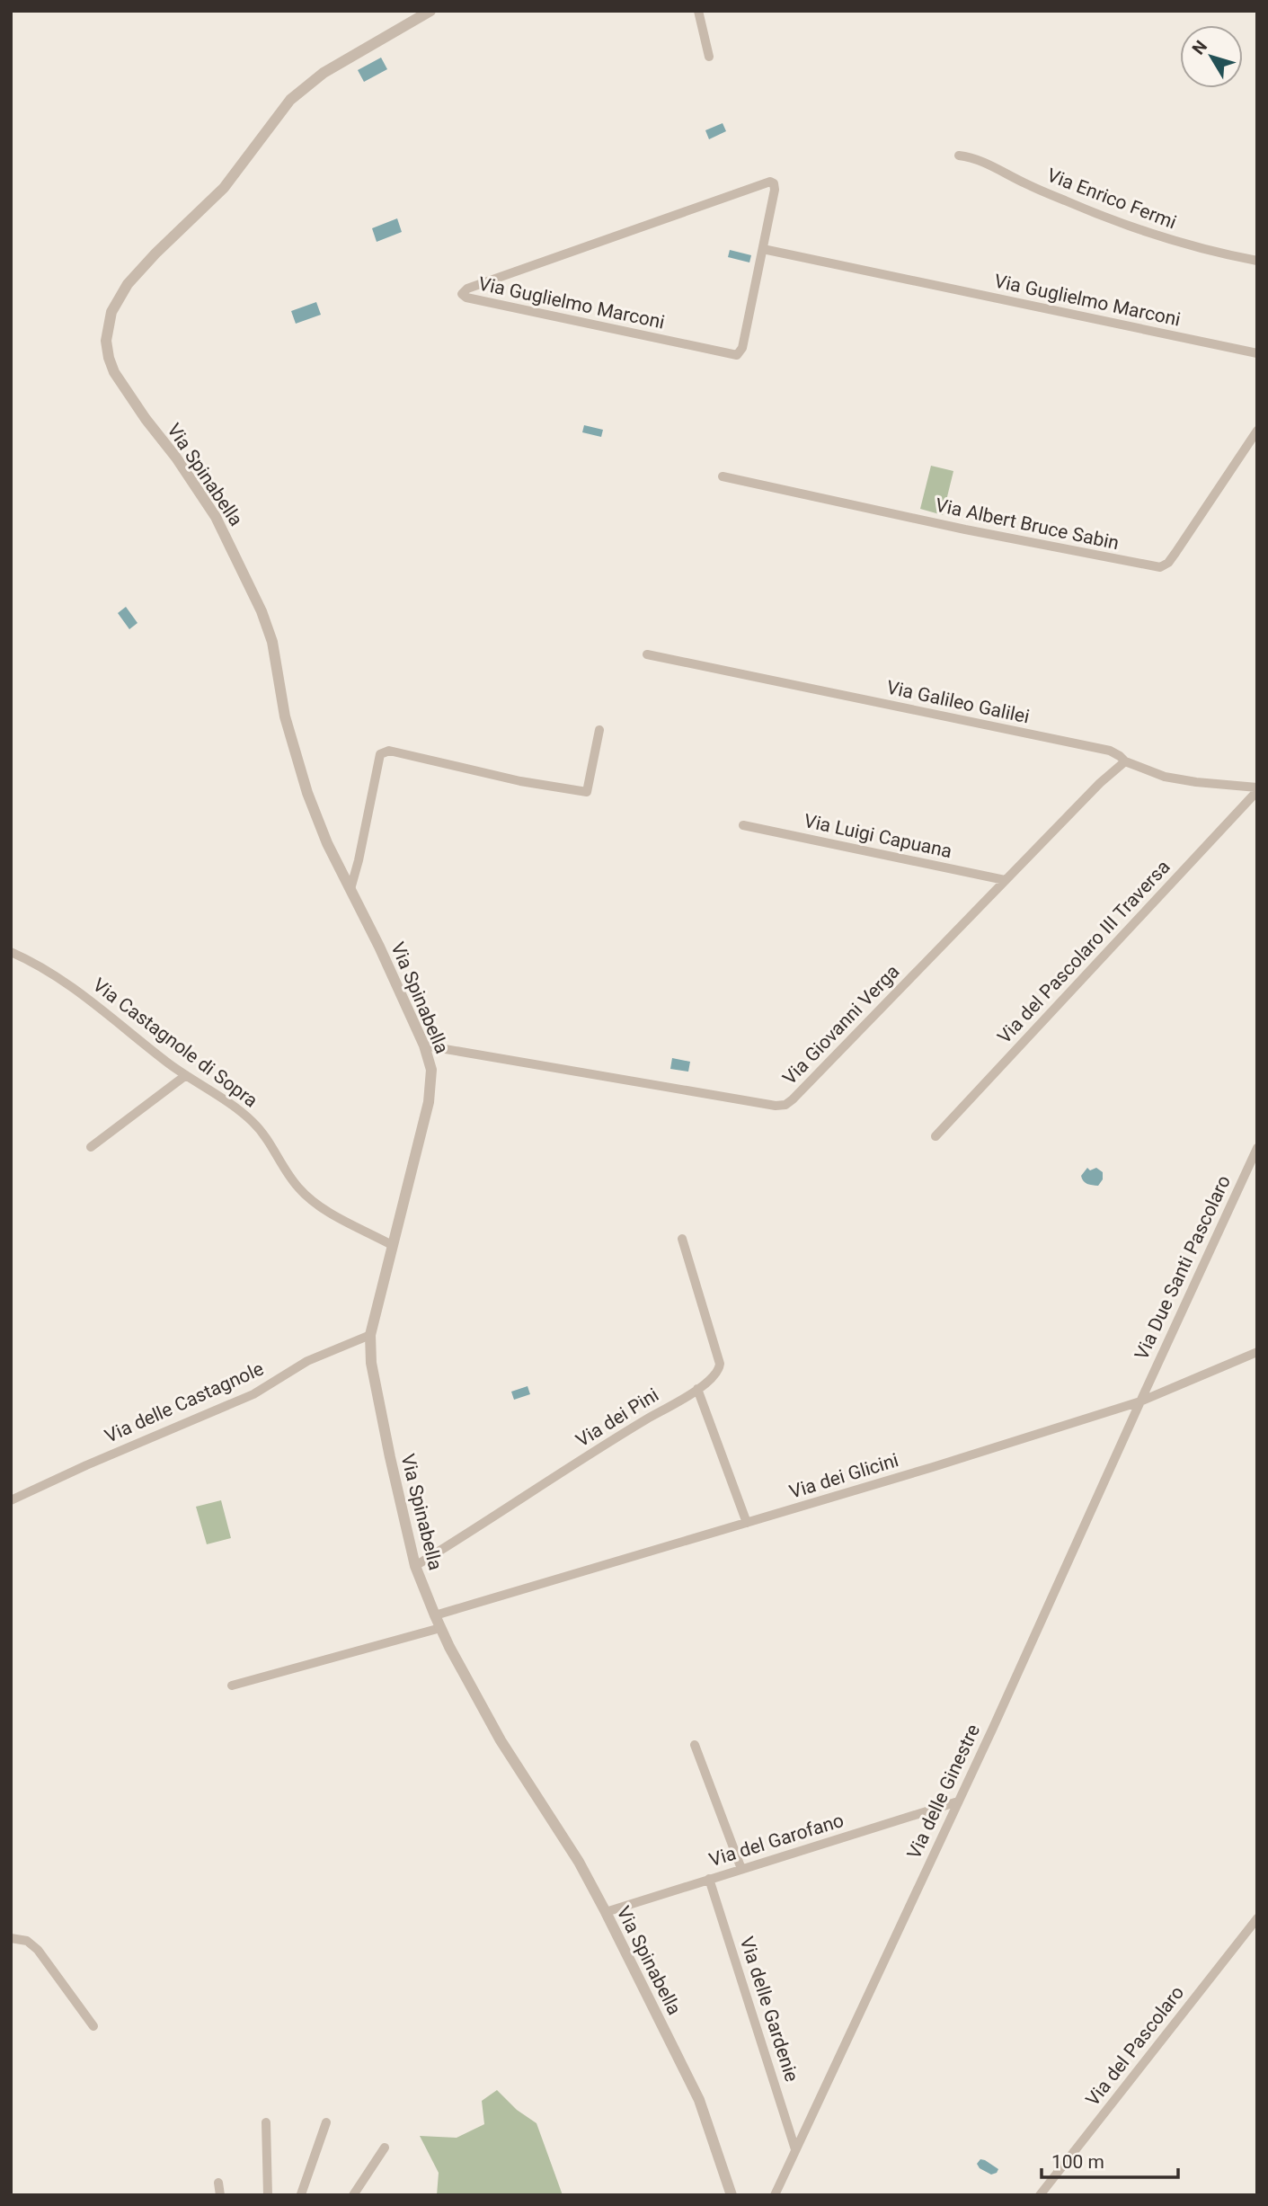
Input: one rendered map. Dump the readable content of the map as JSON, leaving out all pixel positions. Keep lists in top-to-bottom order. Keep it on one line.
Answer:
{"streets":{"street":["Via Enrico Fermi","Via Guglielmo Marconi","Via Spinabella","Via Albert Bruce Sabin","Via Galileo Galilei","Via Luigi Capuana","Via del Pascolaro III Traversa","Via Giovanni Verga","Via Castagnole di Sopra","Via Due Santi Pascolaro","Via delle Castagnole","Via dei Pini","Via dei Glicini","Via delle Ginestre","Via del Garofano","Via delle Gardenie","Via del Pascolaro"]},"crossings":[["Via Spinabella","Via Giovanni Verga"],["Via Spinabella","Via Castagnole di Sopra"],["Via Spinabella","Via delle Castagnole"],["Via Spinabella","Via dei Pini"],["Via Spinabella","Via dei Glicini"],["Via Spinabella","Via del Garofano"],["Via Galileo Galilei","Via del Pascolaro III Traversa"],["Via Galileo Galilei","Via Giovanni Verga"],["Via Luigi Capuana","Via Giovanni Verga"],["Via Due Santi Pascolaro","Via dei Glicini"],["Via Due Santi Pascolaro","Via delle Ginestre"],["Via dei Glicini","Via delle Ginestre"],["Via delle Ginestre","Via del Garofano"],["Via delle Ginestre","Via delle Gardenie"],["Via del Garofano","Via delle Gardenie"]],"scale_bar":"100 m","north":"top left"}
